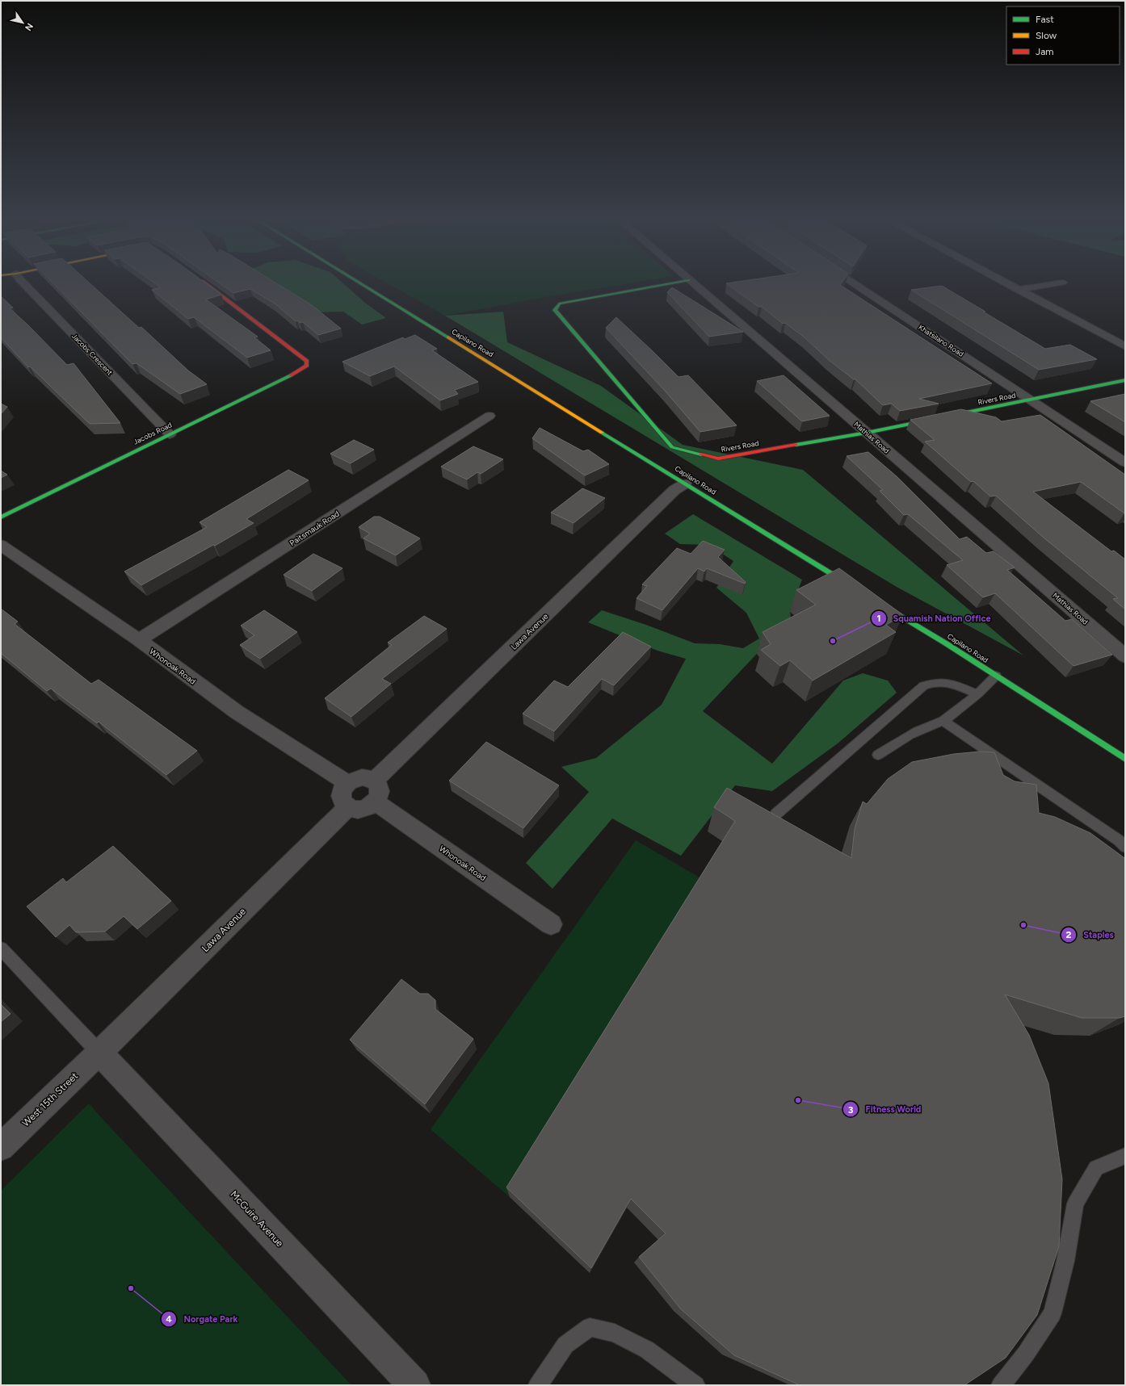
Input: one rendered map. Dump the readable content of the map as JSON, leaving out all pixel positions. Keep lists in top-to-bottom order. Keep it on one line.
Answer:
{"streets":{"street":["Khatsilano Road","Capilano Road","Jacobs Crescent","Rivers Road","Jacobs Road","Mathias Road","Paitsmauk Road","Lawa Avenue","Whonoak Road","West 15th Street","McGuire Avenue"]},"crossings":[["Khatsilano Road","Rivers Road"],["Capilano Road","Lawa Avenue"],["Jacobs Crescent","Jacobs Road"],["Rivers Road","Mathias Road"],["Paitsmauk Road","Whonoak Road"],["Lawa Avenue","Whonoak Road"],["Lawa Avenue","West 15th Street"],["Lawa Avenue","McGuire Avenue"],["West 15th Street","McGuire Avenue"]],"places":["Squamish Nation Office","Staples","Fitness World","Norgate Park"],"legend":["Fast","Slow","Jam"],"north":"bottom right"}
